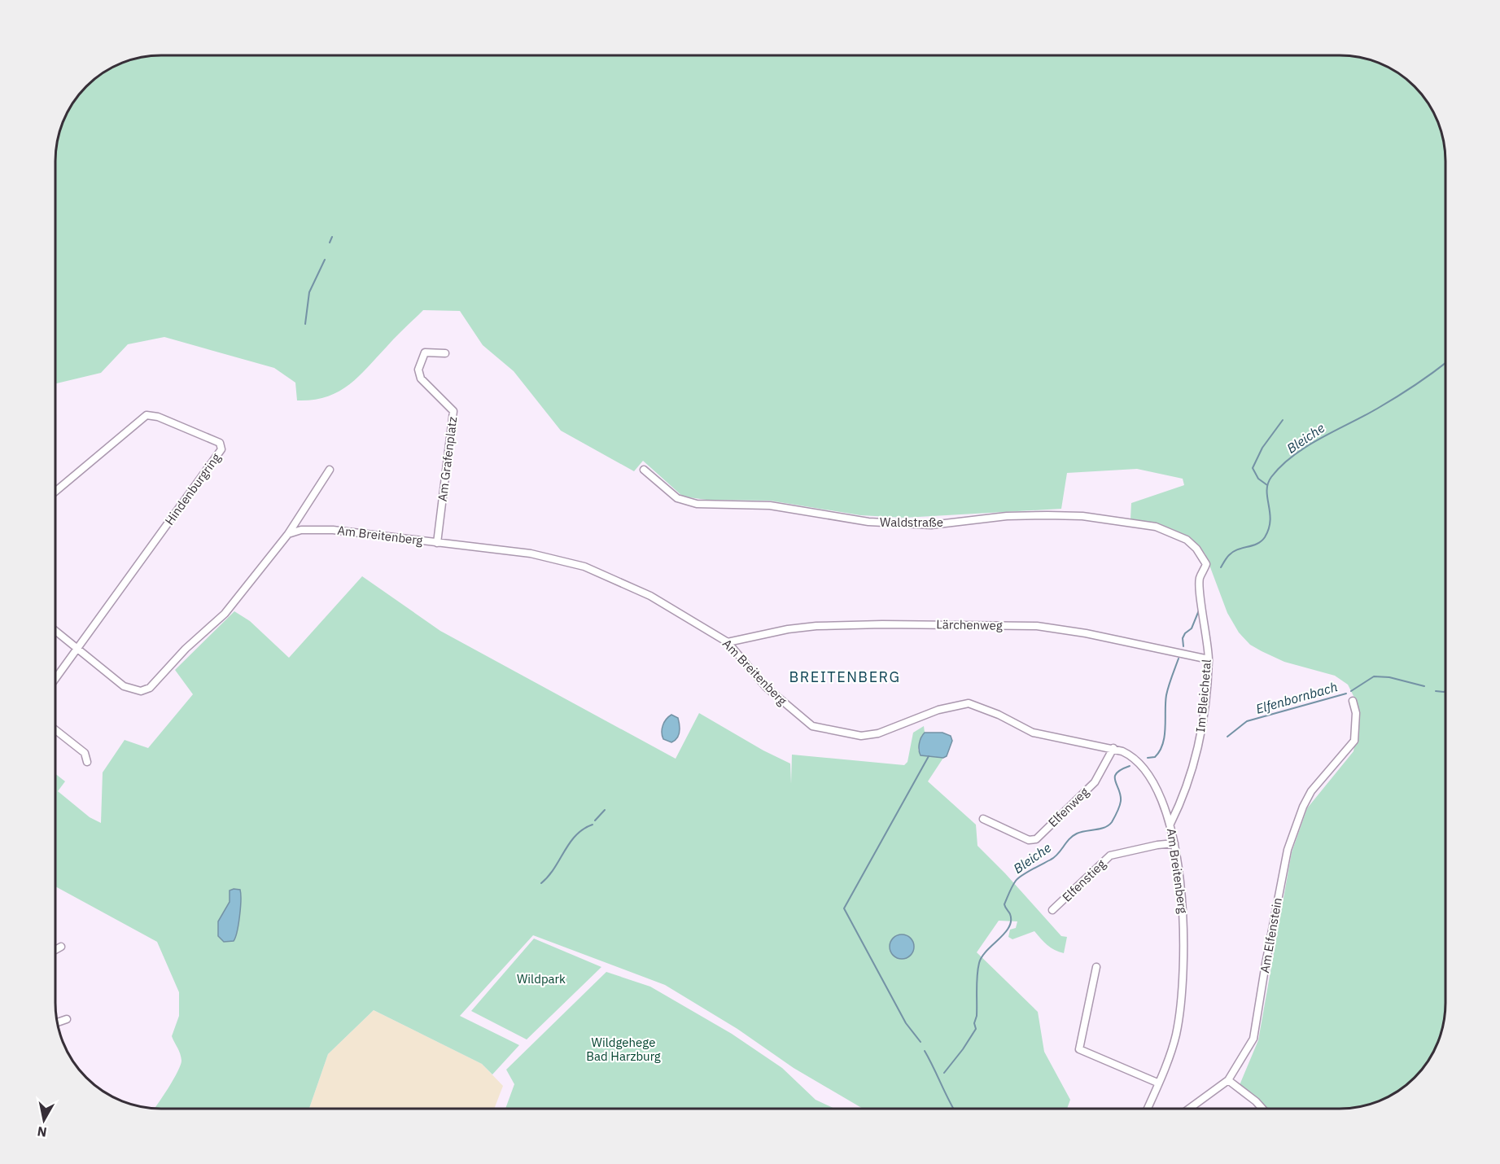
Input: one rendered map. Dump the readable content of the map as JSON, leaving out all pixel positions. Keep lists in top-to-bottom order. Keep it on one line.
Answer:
{"streets":{"street":["Am Grafenplatz","Hindenburgring","Waldstraße","Am Breitenberg","Lärchenweg","Im Bleichetal","Elfenweg","Elfenstieg","Am Elfenstein"]},"crossings":[["Am Grafenplatz","Am Breitenberg"],["Waldstraße","Im Bleichetal"],["Am Breitenberg","Lärchenweg"],["Am Breitenberg","Im Bleichetal"],["Am Breitenberg","Elfenweg"],["Am Breitenberg","Elfenstieg"],["Lärchenweg","Im Bleichetal"]],"districts":["BREITENBERG"],"water":["Bleiche","Elfenbornbach"],"parks":["Wildpark","Wildgehege Bad Harzburg"],"north":"bottom"}
